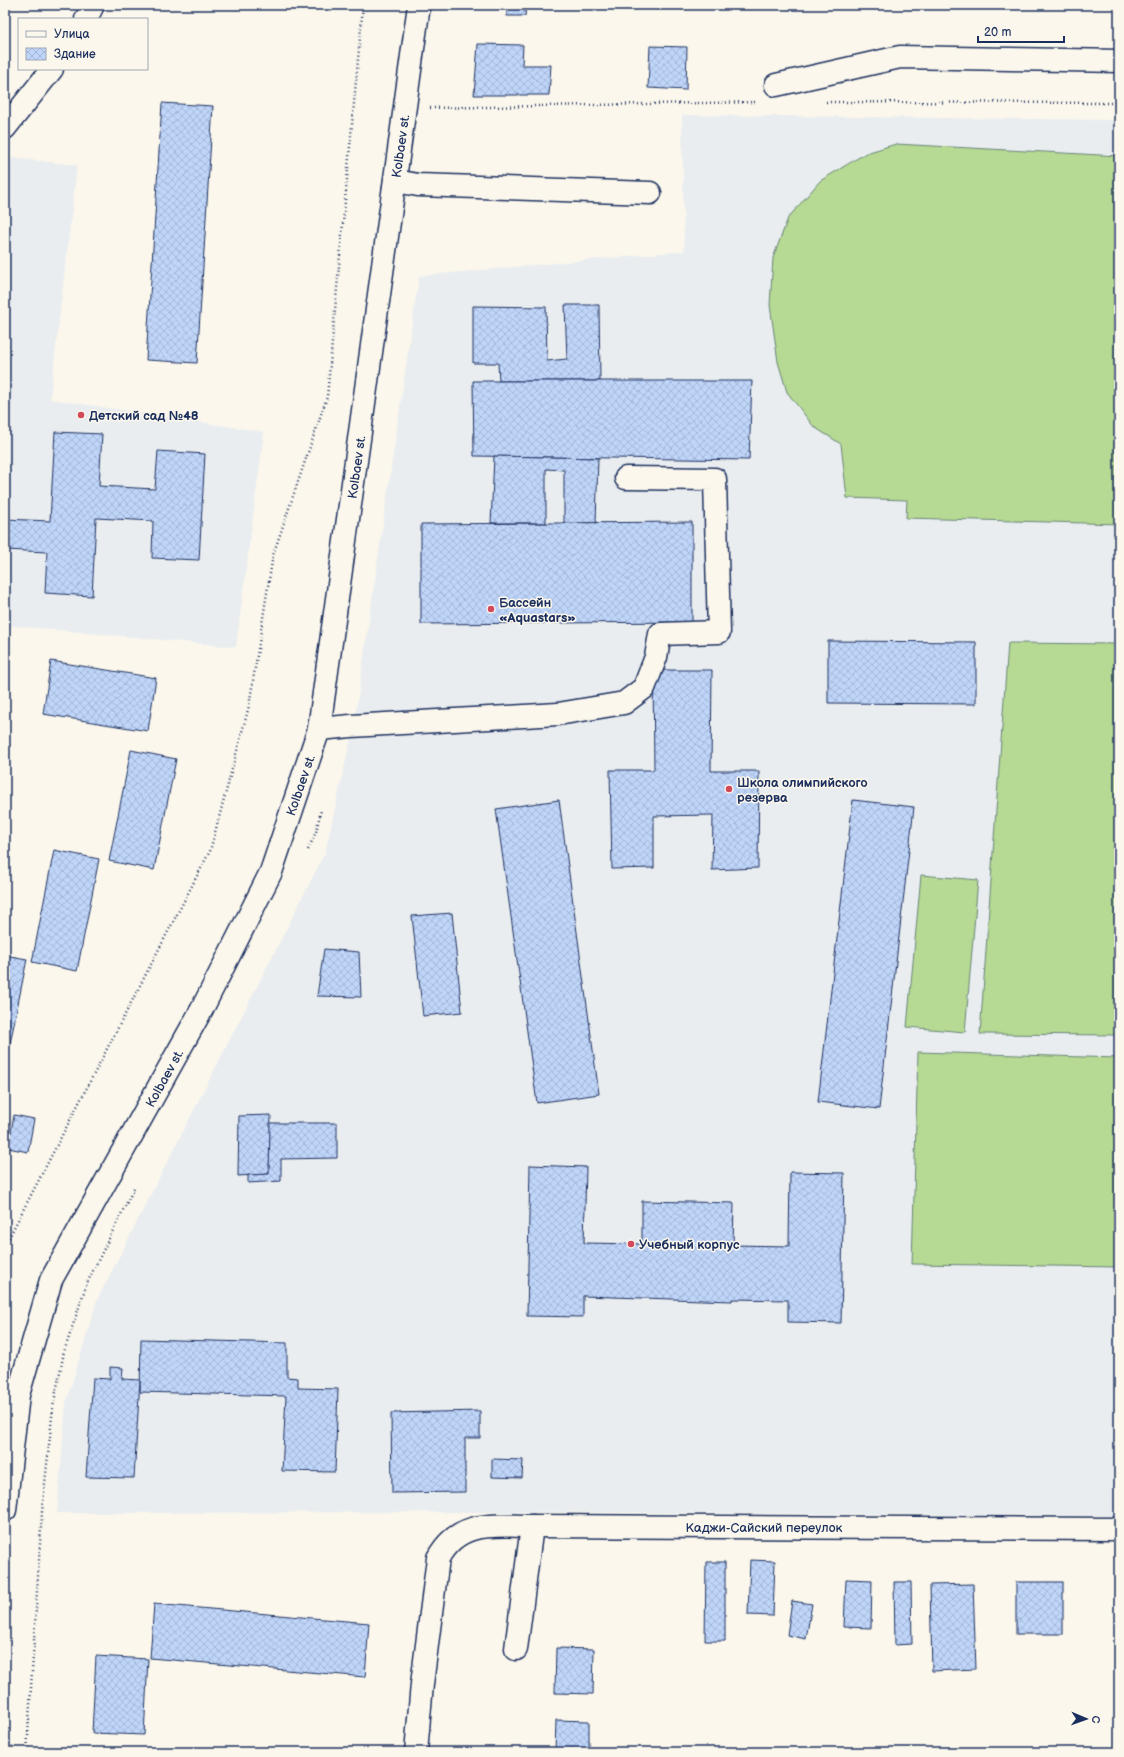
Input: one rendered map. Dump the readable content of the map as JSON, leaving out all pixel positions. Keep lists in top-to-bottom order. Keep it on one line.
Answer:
{"streets":{"main road":["Kolbaev st.","Каджи-Сайский переулок"]},"places":["Детский сад №48","Бассейн «Aquastars»","Школа олимпийского резерва","Учебный корпус"],"legend":["Улица","Здание"],"scale_bar":"20 m","north":"right"}
